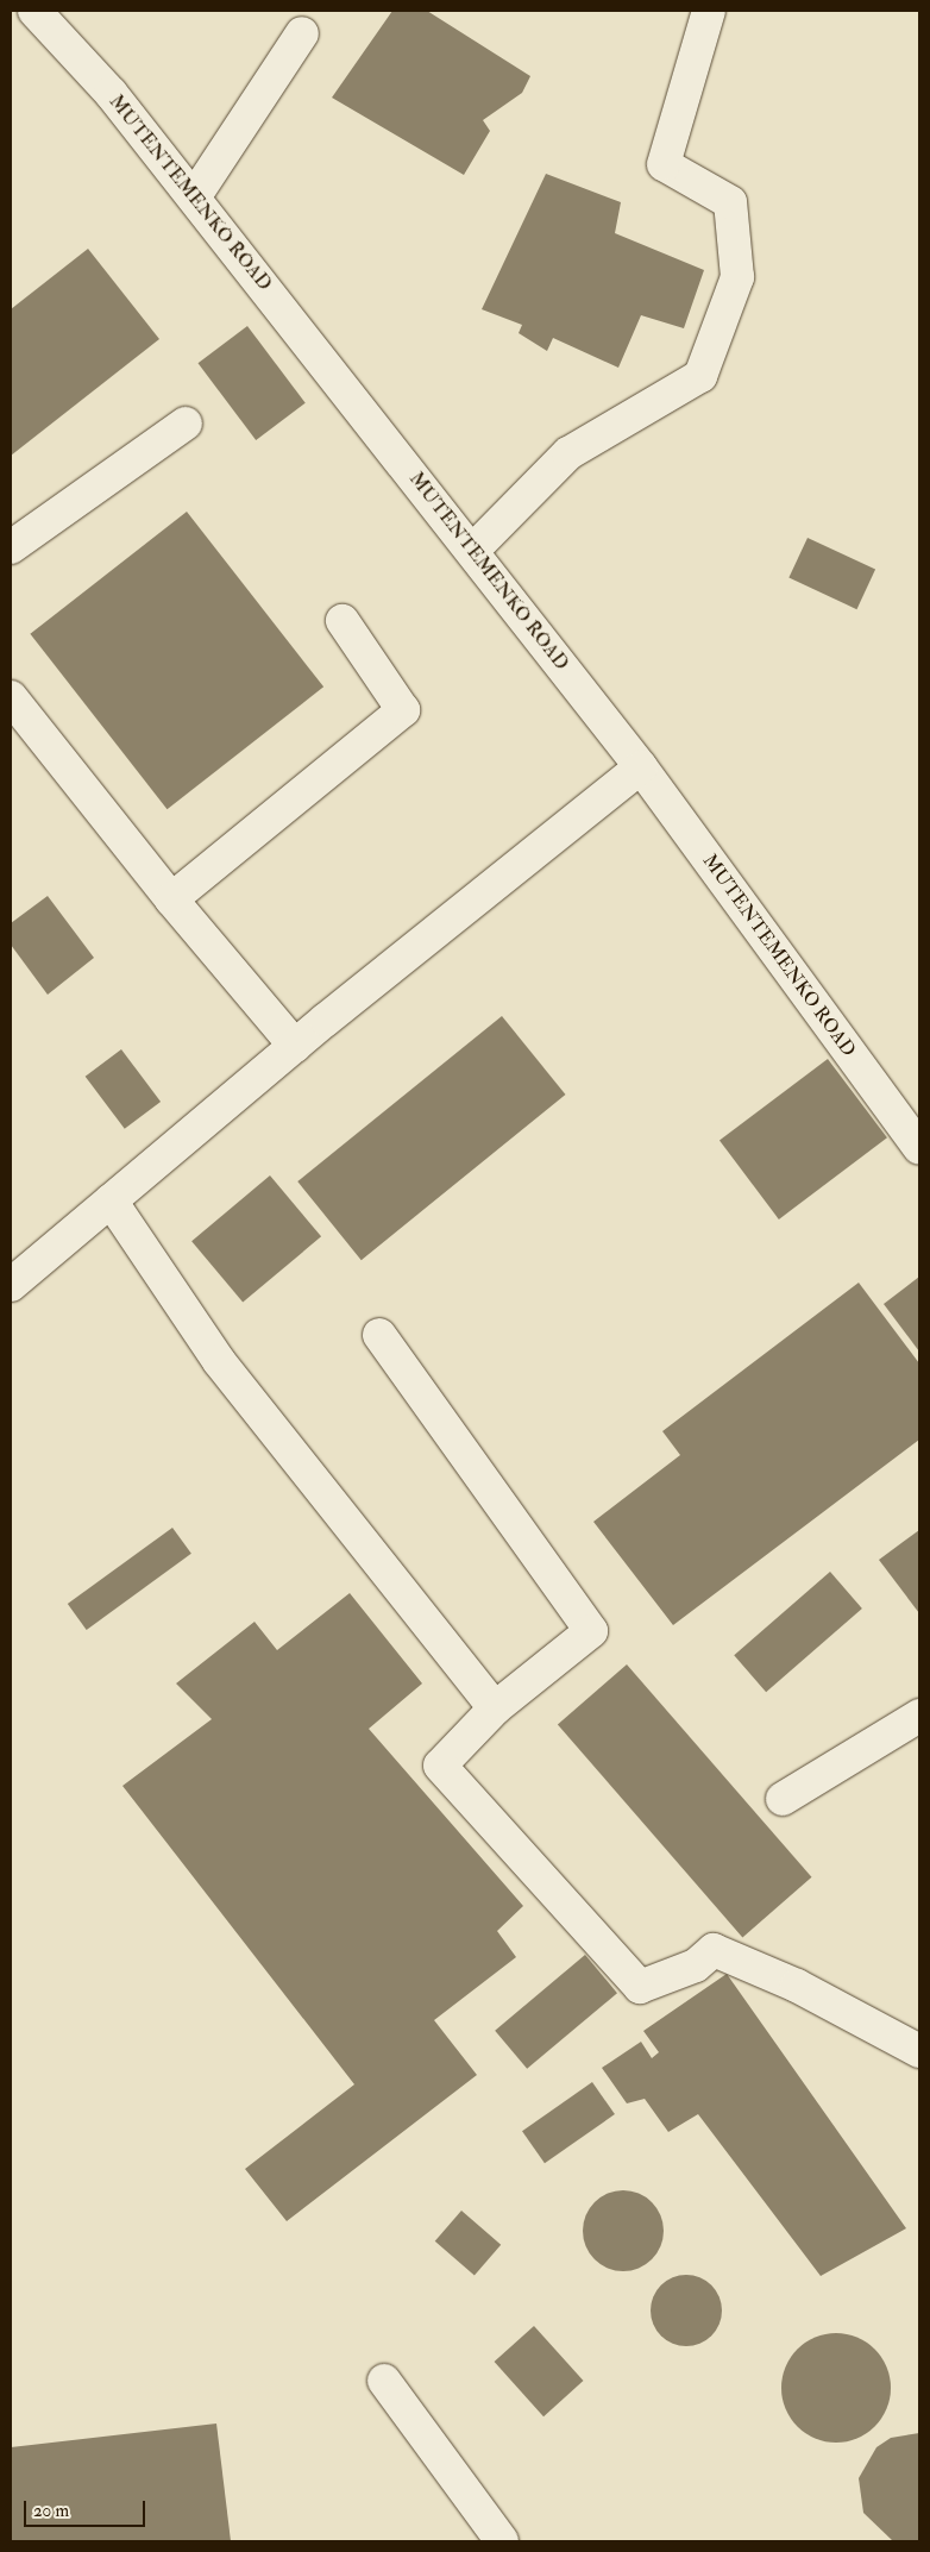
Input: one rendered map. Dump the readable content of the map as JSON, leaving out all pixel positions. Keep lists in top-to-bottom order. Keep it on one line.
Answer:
{"streets":{"street":["MUTENTEMENKO ROAD"]},"scale_bar":"20 m"}
